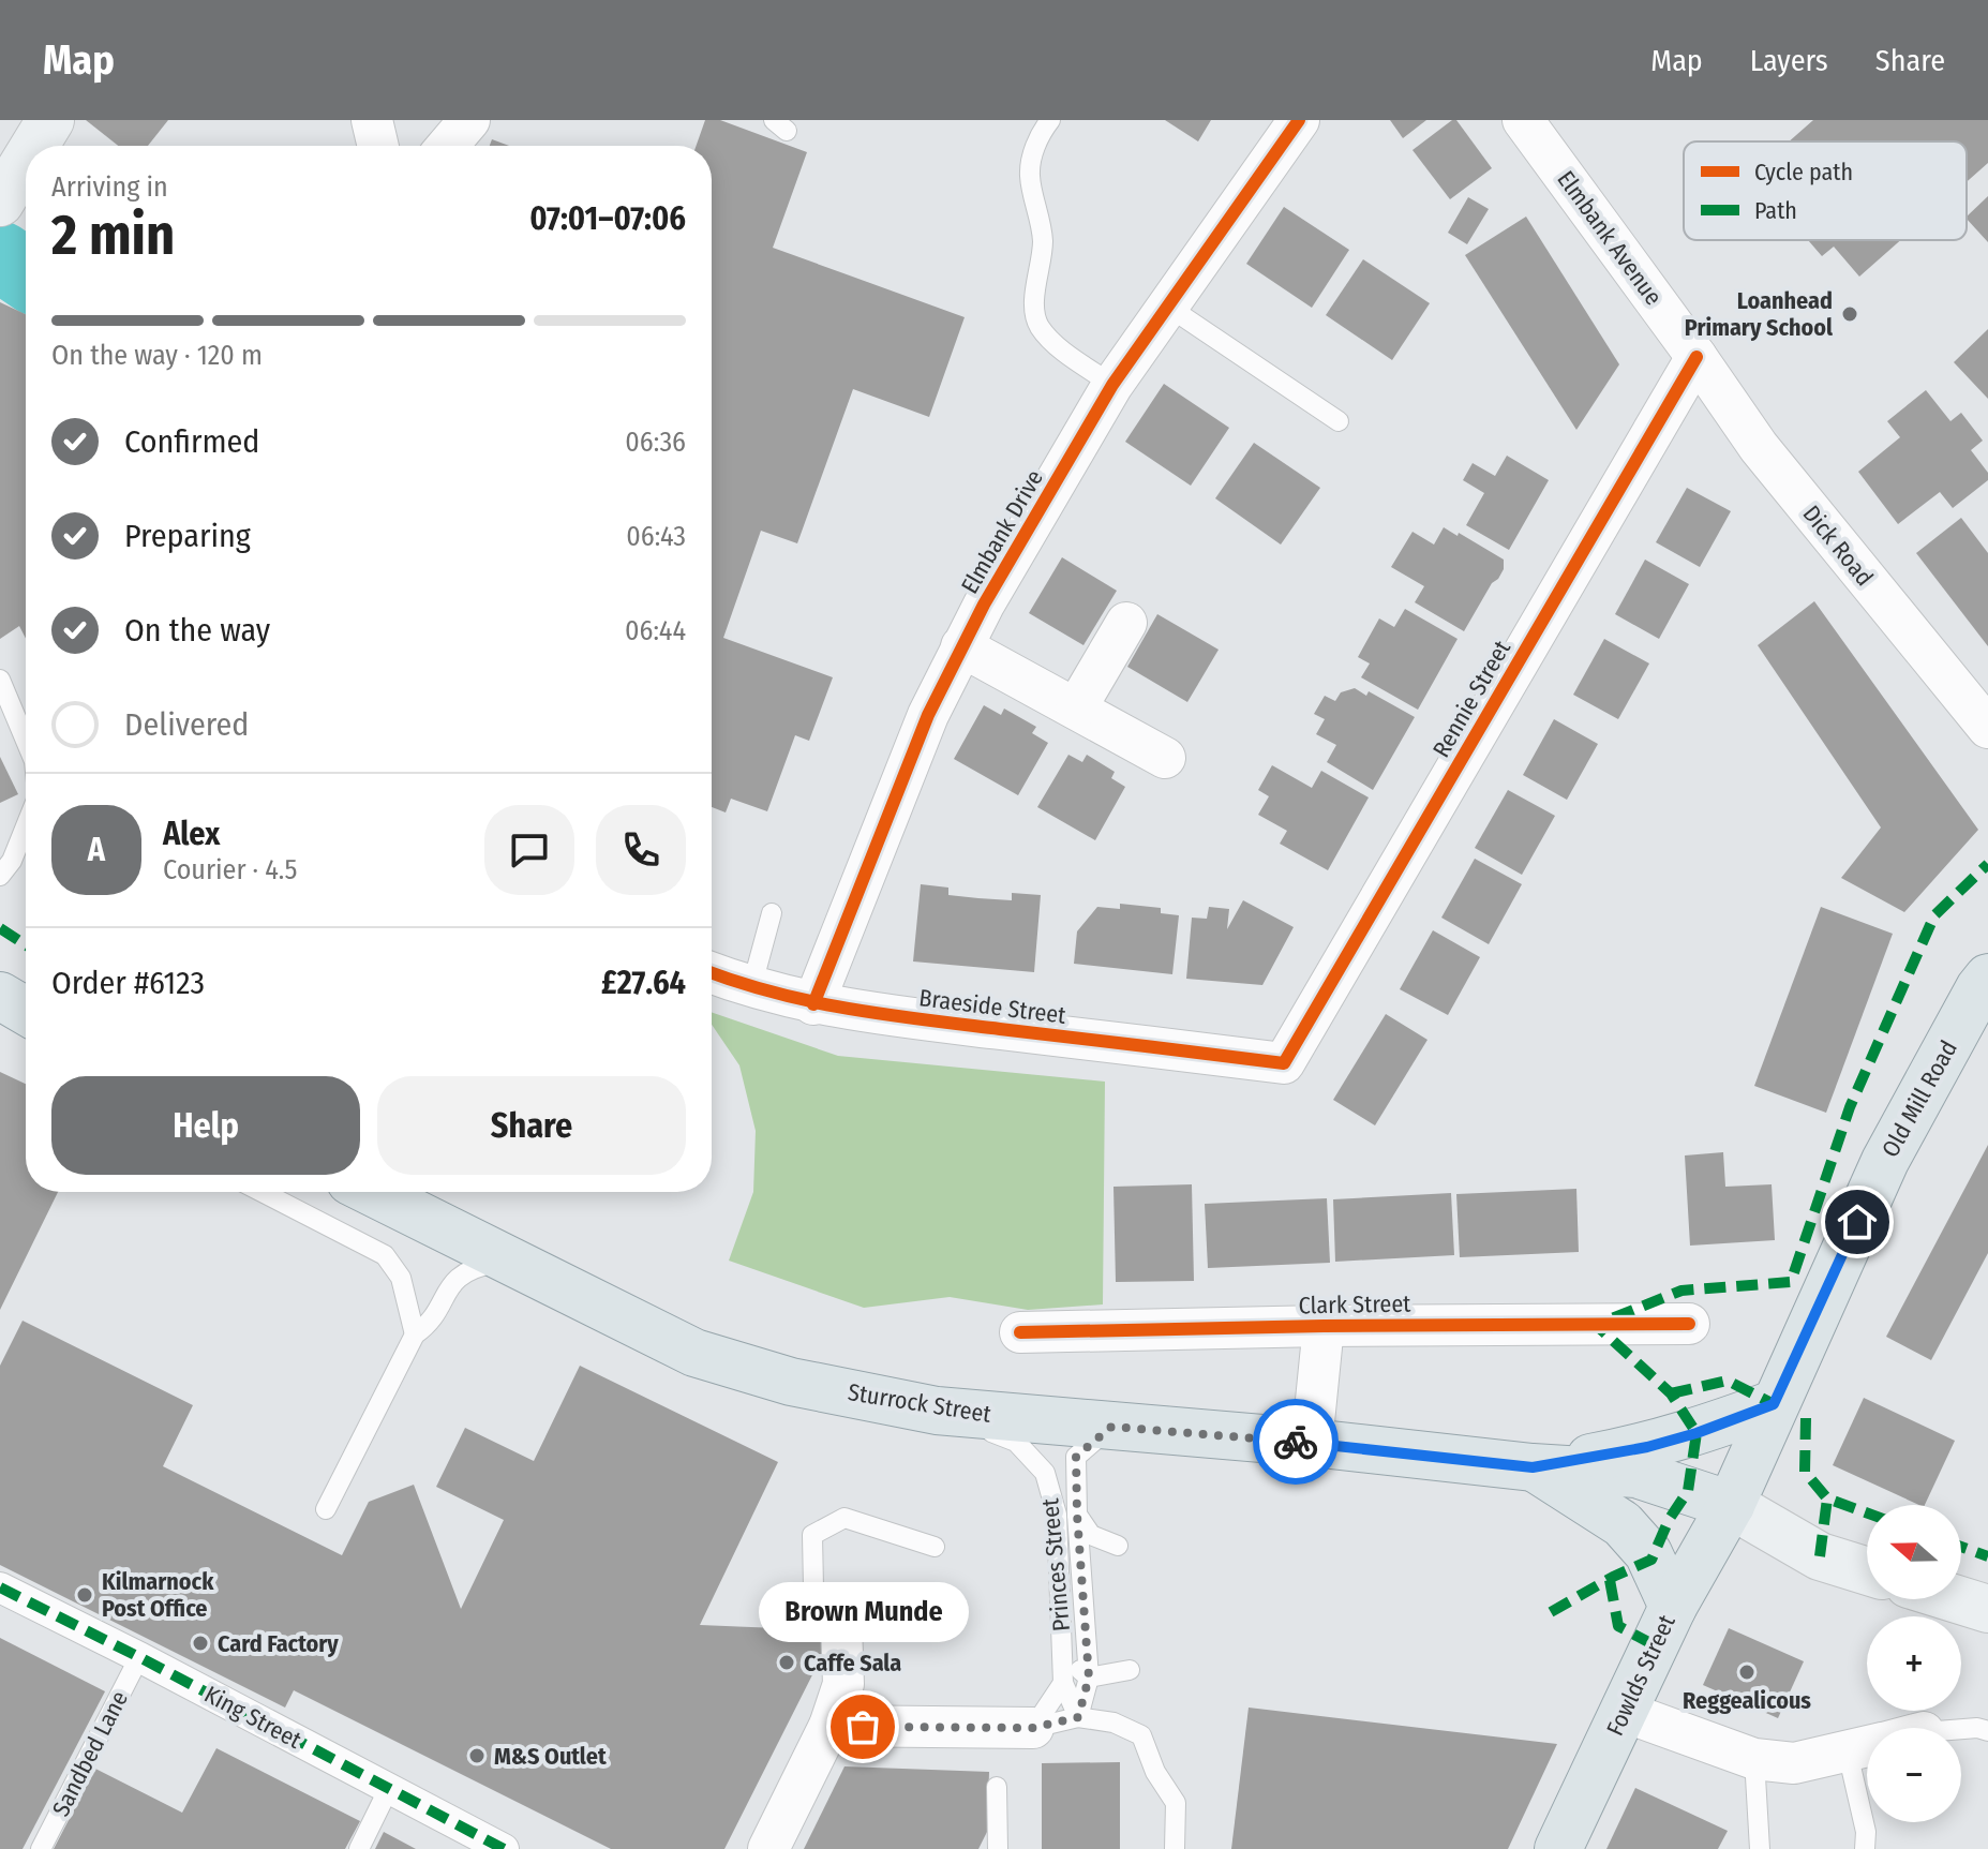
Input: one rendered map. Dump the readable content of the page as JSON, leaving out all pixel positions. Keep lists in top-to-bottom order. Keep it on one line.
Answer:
{"streets":{"main road":["Old Mill Road","Sturrock Street","Fowlds Street"],"street":["Elmbank Avenue","Elmbank Drive","Dick Road","Rennie Street","Braeside Street","Clark Street","King Street"],"lane":["Princes Street","Sandbed Lane"]},"crossings":[["Elmbank Avenue","Dick Road"],["Elmbank Avenue","Rennie Street"],["Elmbank Drive","Braeside Street"],["Dick Road","Rennie Street"],["Rennie Street","Braeside Street"],["Old Mill Road","Sturrock Street"],["Old Mill Road","Fowlds Street"],["Clark Street","Sturrock Street"],["Sturrock Street","Princes Street"],["Sturrock Street","Fowlds Street"],["King Street","Sandbed Lane"]],"places":["Loanhead Primary School","Kilmarnock Post Office","Card Factory","Caffe Sala","Reggealicous","Brown Munde","M&S Outlet"],"legend":["Cycle path","Path"],"north":"left","page":{"header":"Map","nav":["Map","Layers","Share"],"heading":["2 min","Arriving in","07:01–07:06"],"panel":["Alex","Courier · 4.5","Order #6123","£27.64"],"bar":"On the way · 120 m","list":[["Confirmed","06:36"],["Preparing","06:43"],["On the way","06:44"],"Delivered"],"round":"A","buttons":["Help","Share"],"map_buttons":["+","−"],"bubble":"Brown Munde"}}
